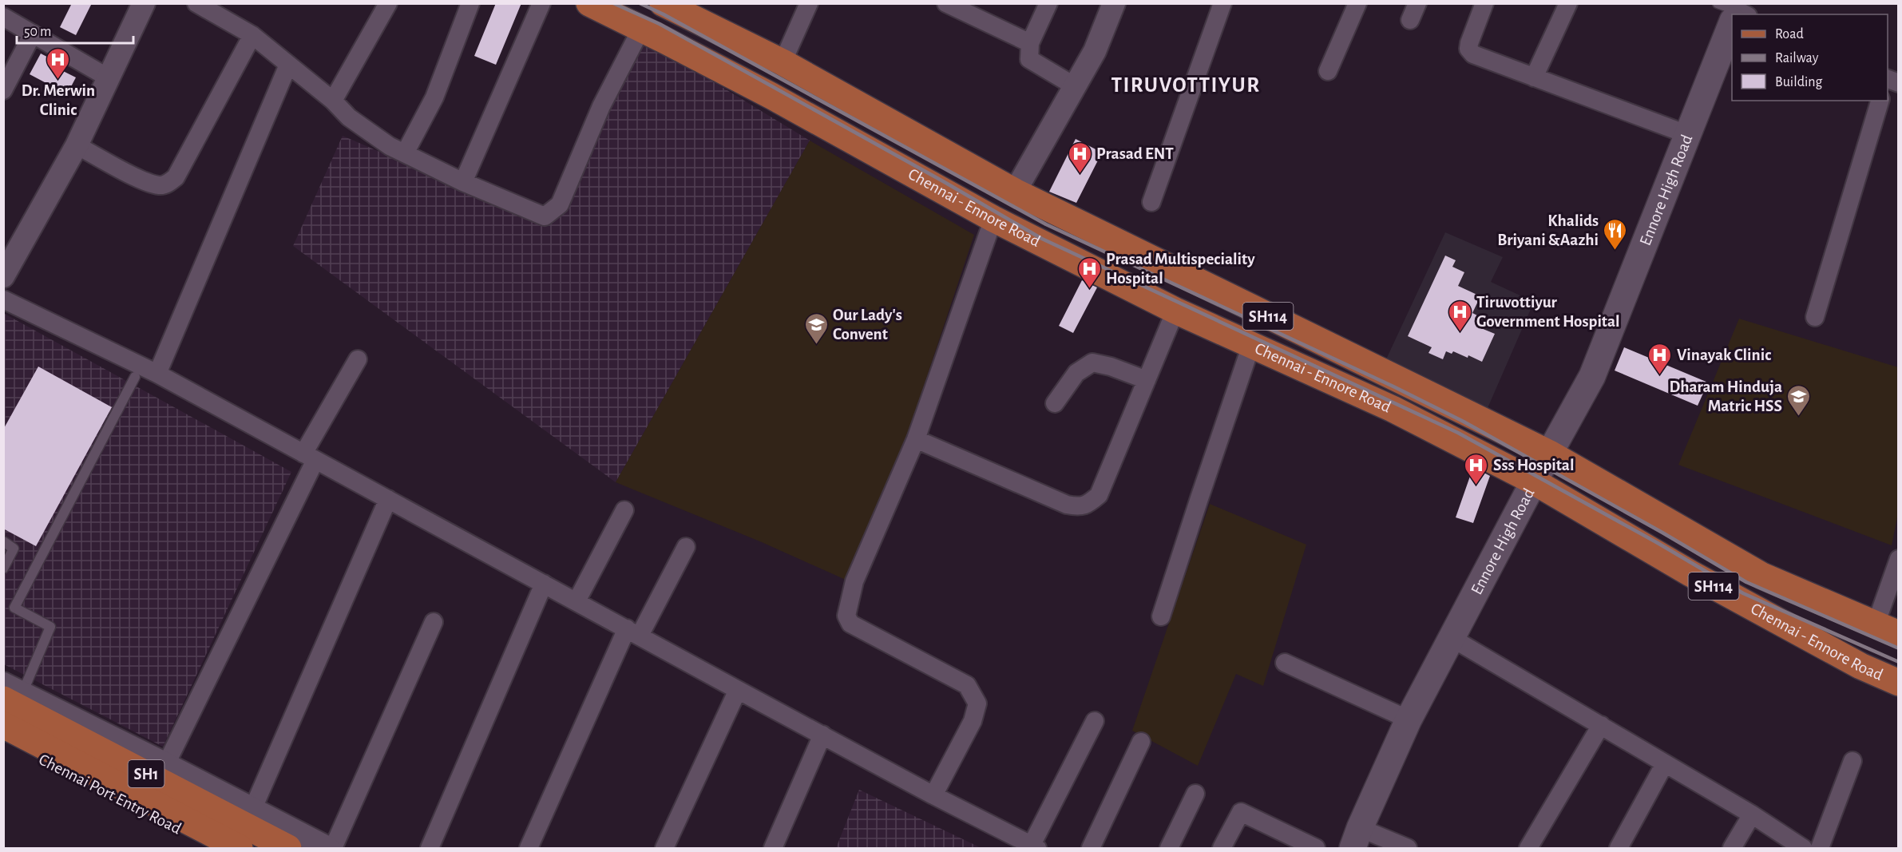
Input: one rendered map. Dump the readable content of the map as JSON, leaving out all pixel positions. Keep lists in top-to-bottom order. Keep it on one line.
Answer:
{"streets":{"main road":["Ennore High Road","Chennai - Ennore Road","SH114","SH1"],"street":["Chennai Port Entry Road"]},"crossings":[["Ennore High Road","Chennai - Ennore Road"]],"districts":["TIRUVOTTIYUR"],"places":{"hospital":["Dr. Merwin Clinic","Prasad ENT","Prasad Multispeciality Hospital","Tiruvottiyur Government Hospital","Vinayak Clinic","Sss Hospital"],"restaurant":["Khalids Briyani &Aazhi"],"school or university":["Our Lady's Convent","Dharam Hinduja Matric HSS"]},"legend":["Road","Railway","Building"],"scale_bar":"50 m"}
